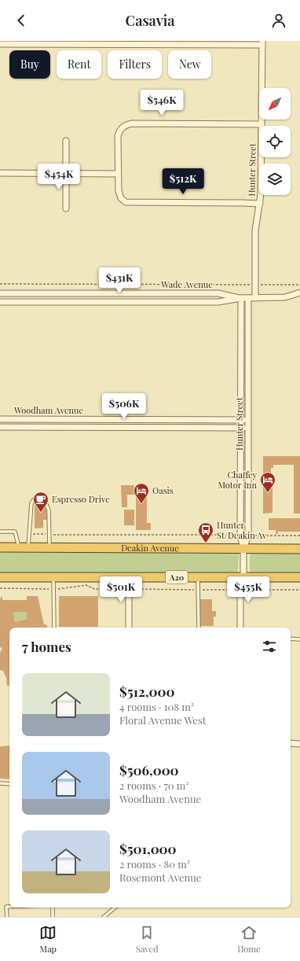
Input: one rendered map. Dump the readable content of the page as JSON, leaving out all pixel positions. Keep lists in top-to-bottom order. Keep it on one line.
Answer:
{"streets":{"highway":["Deakin Avenue","A20"],"street":["Hunter Street","Wade Avenue","Woodham Avenue"]},"crossings":[["Hunter Street","Wade Avenue"],["Hunter Street","Woodham Avenue"],["Hunter Street","Deakin Avenue"],["Hunter Street","A20"]],"places":{"hotel":["Chaffey Motor Inn","Oasis"],"cafe":["Espresso Drive"],"bus stop":["Hunter St/Deakin Av"]},"north":"bottom left","page":{"header":"Casavia","chip":["Buy","Rent","Filters","New"],"price":["$546K","$454K","$512K","$431K","$506K","$501K","$455K"],"heading":"7 homes","list":[{"name":"$512,000","note":"4 rooms · 108 m² · Floral Avenue West"},{"name":"$506,000","note":"2 rooms · 70 m² · Woodham Avenue"},{"name":"$501,000","note":"2 rooms · 80 m² · Rosemont Avenue"}],"tabs":["Map","Saved","Home"]}}
